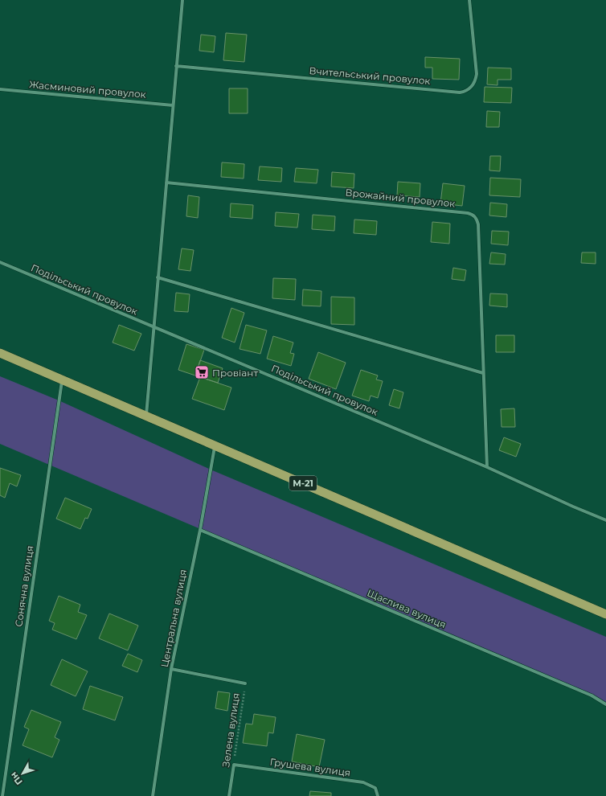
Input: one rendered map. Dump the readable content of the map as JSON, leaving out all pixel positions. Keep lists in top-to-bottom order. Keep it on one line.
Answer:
{"streets":{"highway":["М-21"],"street":["Вчительський провулок","Жасминовий провулок","Врожайний провулок","Подільський провулок","Сонячна вулиця","Щаслива вулиця","Центральна вулиця","Зелена вулиця","Грушева вулиця"]},"crossings":[["Врожайний провулок","Подільський провулок"],["М-21","Сонячна вулиця"],["М-21","Центральна вулиця"],["Щаслива вулиця","Центральна вулиця"],["Центральна вулиця","Зелена вулиця"],["Зелена вулиця","Грушева вулиця"]],"places":{"supermarket":["Провіант"]},"north":"bottom left"}
